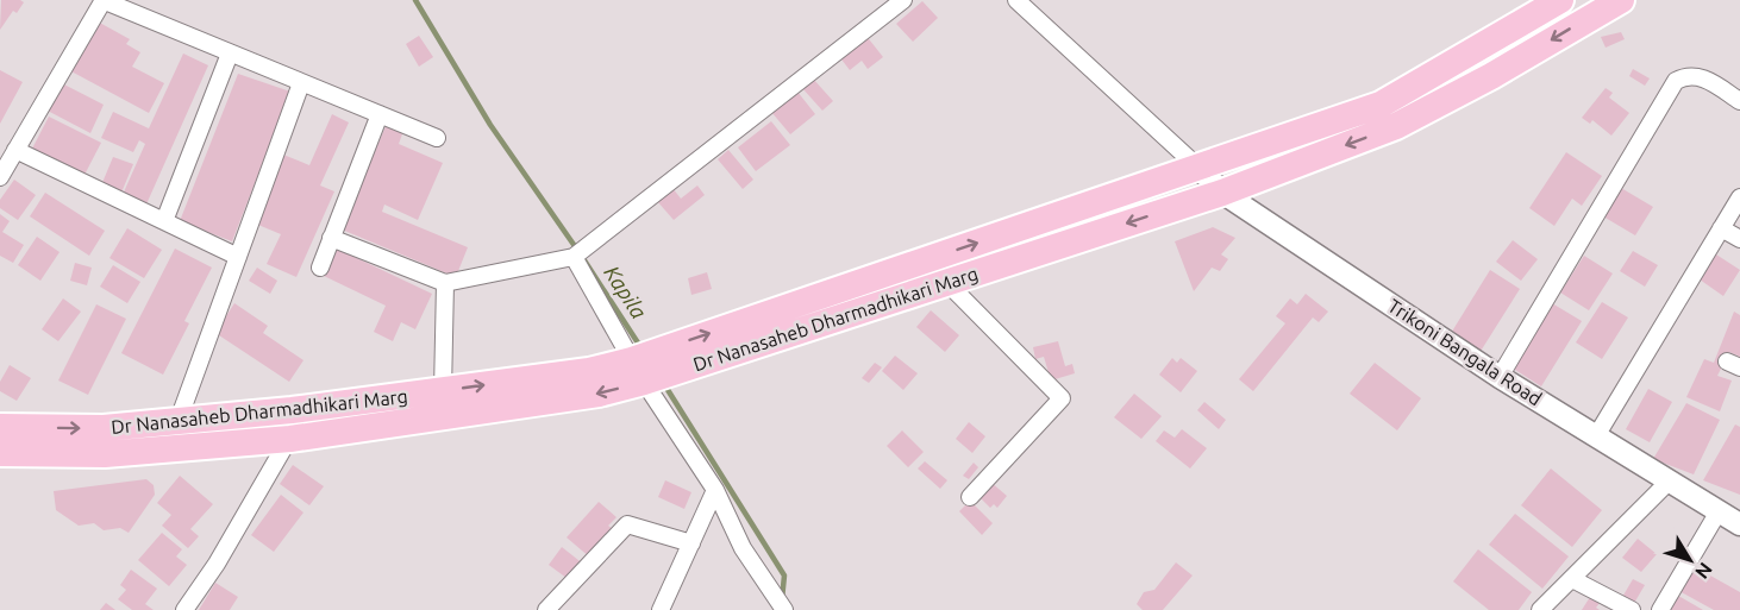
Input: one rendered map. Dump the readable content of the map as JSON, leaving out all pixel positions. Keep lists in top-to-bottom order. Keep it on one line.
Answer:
{"streets":{"main road":["Dr Nanasaheb Dharmadhikari Marg"],"street":["Trikoni Bangala Road"]},"crossings":[["Dr Nanasaheb Dharmadhikari Marg","Trikoni Bangala Road"]],"water":["Kapila"],"north":"bottom right"}
